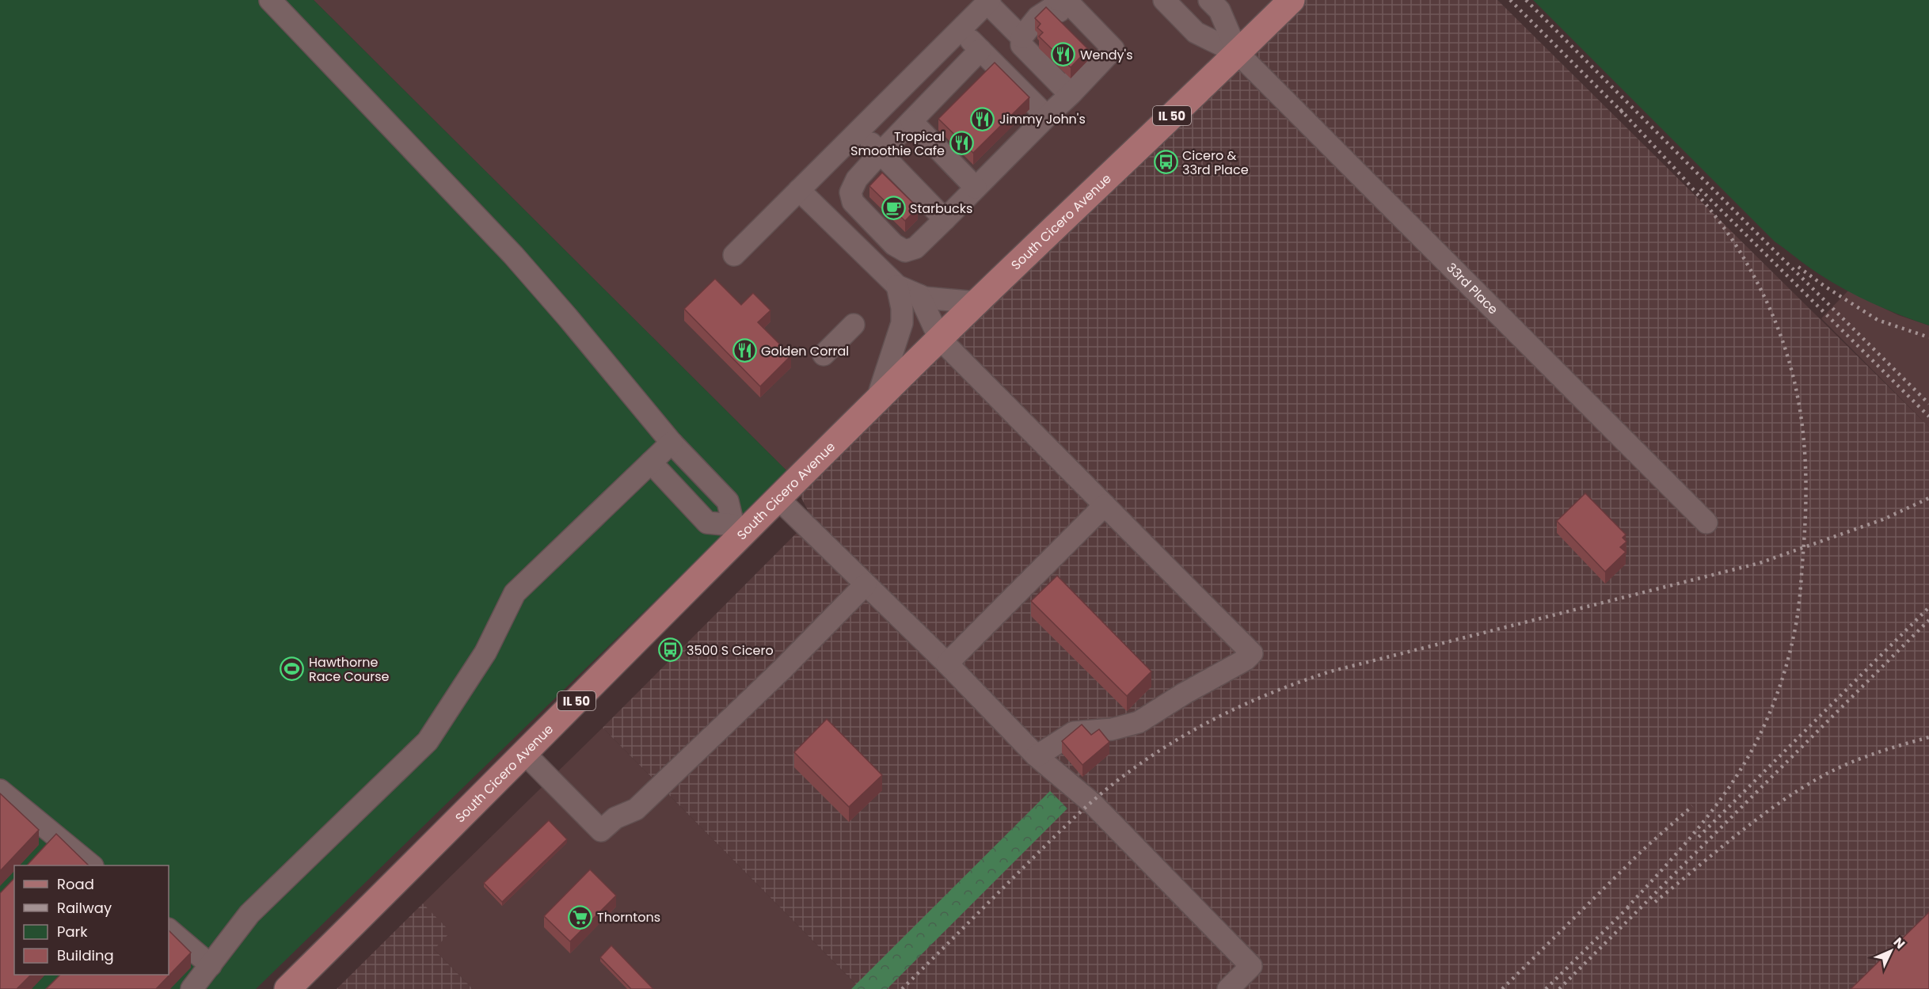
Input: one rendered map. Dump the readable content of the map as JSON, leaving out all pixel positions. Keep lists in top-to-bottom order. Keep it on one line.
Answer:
{"streets":{"main road":["IL 50","South Cicero Avenue"],"lane":["33rd Place"]},"crossings":[["South Cicero Avenue","33rd Place"]],"places":{"restaurant":["Wendy's","Jimmy John's","Tropical Smoothie Cafe","Golden Corral"],"bus stop":["Cicero & 33rd Place","3500 S Cicero"],"cafe":["Starbucks"],"sports":["Hawthorne Race Course"],"supermarket":["Thorntons"]},"legend":["Road","Railway","Park","Building"],"north":"top right"}
